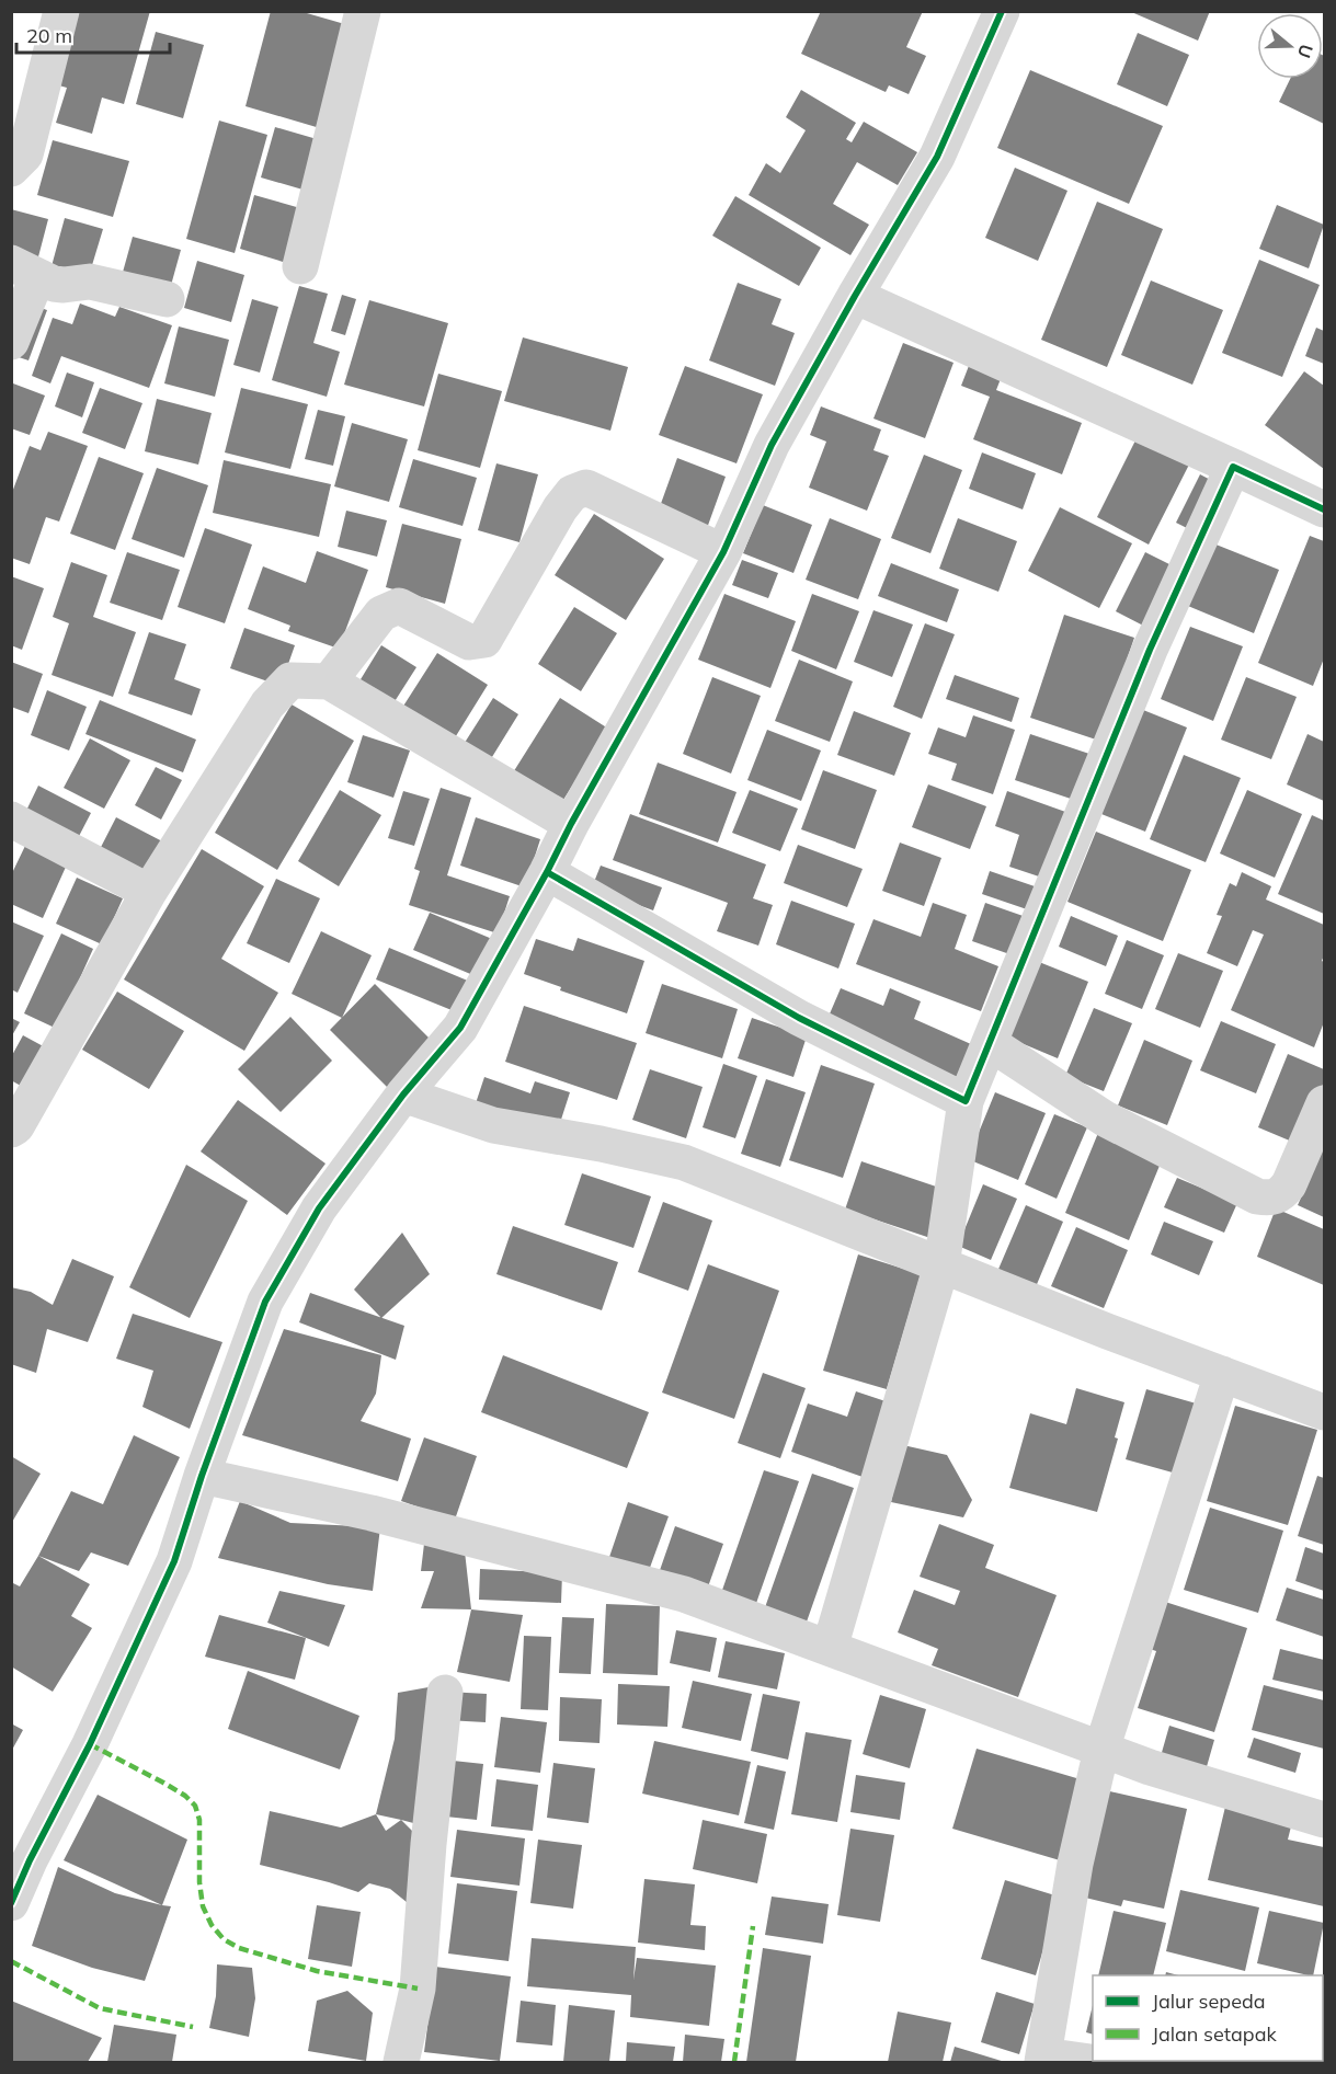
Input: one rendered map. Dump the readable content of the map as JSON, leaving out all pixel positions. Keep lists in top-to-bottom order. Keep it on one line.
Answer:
{"legend":["Jalur sepeda","Jalan setapak"],"scale_bar":"20 m","north":"right"}
